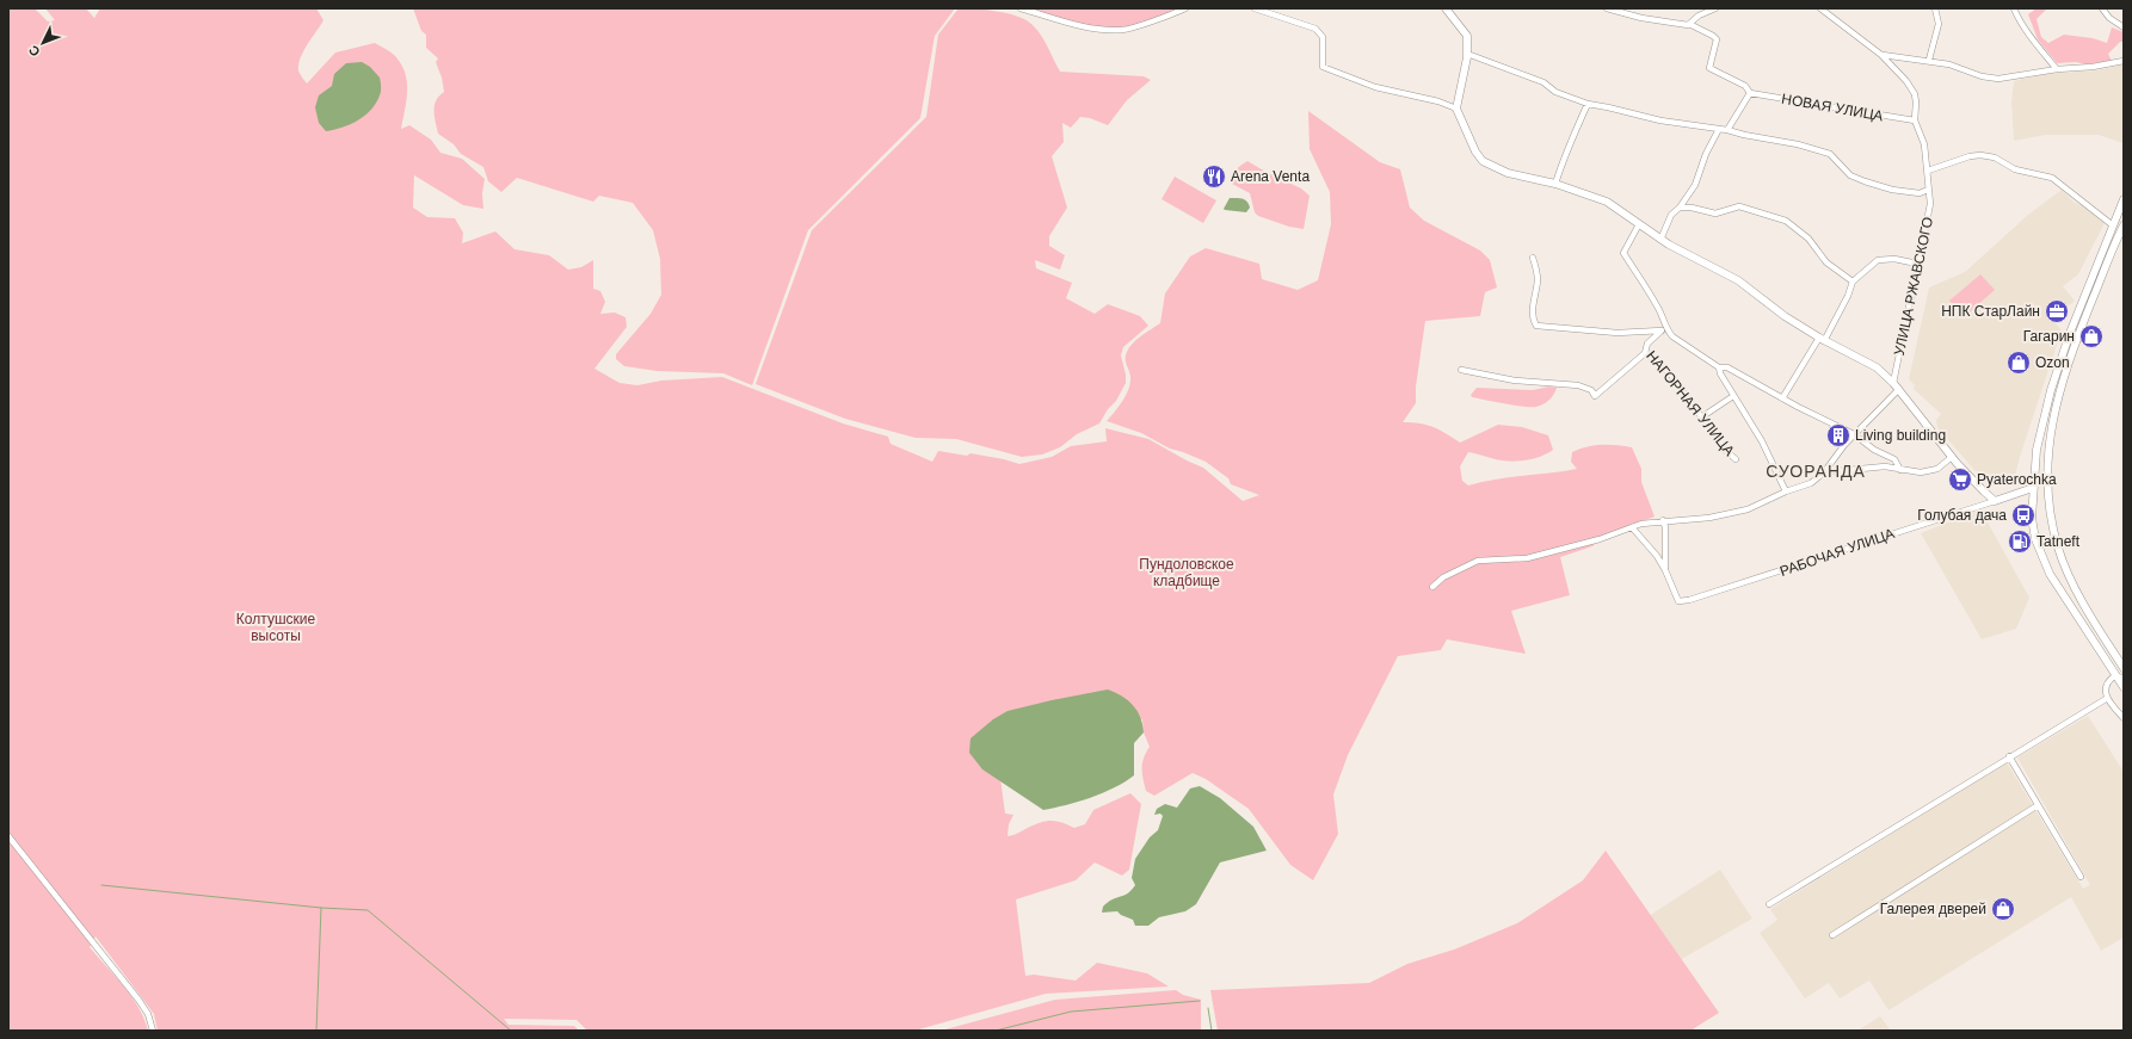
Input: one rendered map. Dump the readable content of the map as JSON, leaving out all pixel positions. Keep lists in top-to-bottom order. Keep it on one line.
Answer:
{"streets":{"street":["НОВАЯ УЛИЦА","УЛИЦА РЖАВСКОГО","НАГОРНАЯ УЛИЦА","РАБОЧАЯ УЛИЦА"]},"crossings":[["НОВАЯ УЛИЦА","УЛИЦА РЖАВСКОГО"]],"districts":["СУОРАНДА"],"parks":["Пундоловское кладбище","Колтушские высоты"],"places":{"restaurant":["Arena Venta"],"office":["НПК СтарЛайн"],"shop":["Гагарин","Ozon","Галерея дверей"],"building":["Living building"],"supermarket":["Pyaterochka"],"bus stop":["Голубая дача"],"fuel station":["Tatneft"]},"north":"bottom left"}
